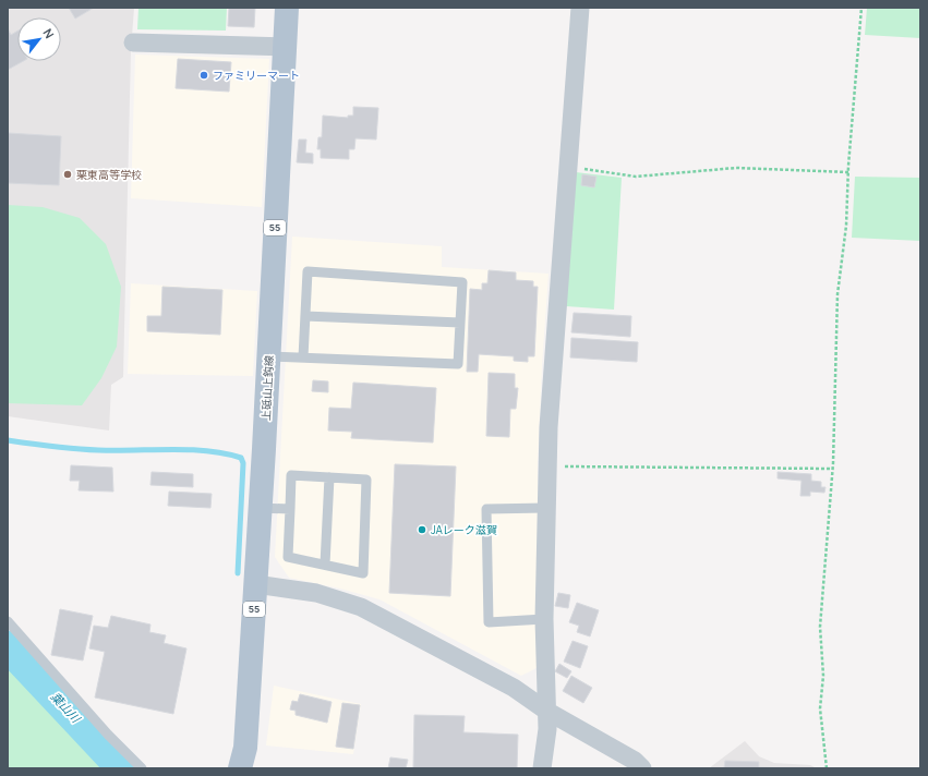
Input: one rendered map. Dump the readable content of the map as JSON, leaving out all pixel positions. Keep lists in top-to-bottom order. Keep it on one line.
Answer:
{"streets":{"main road":["55","上砥山上鈎線"]},"water":["葉山川"],"places":["ファミリーマート","栗東高等学校","JAレーク滋賀"],"north":"top right"}
